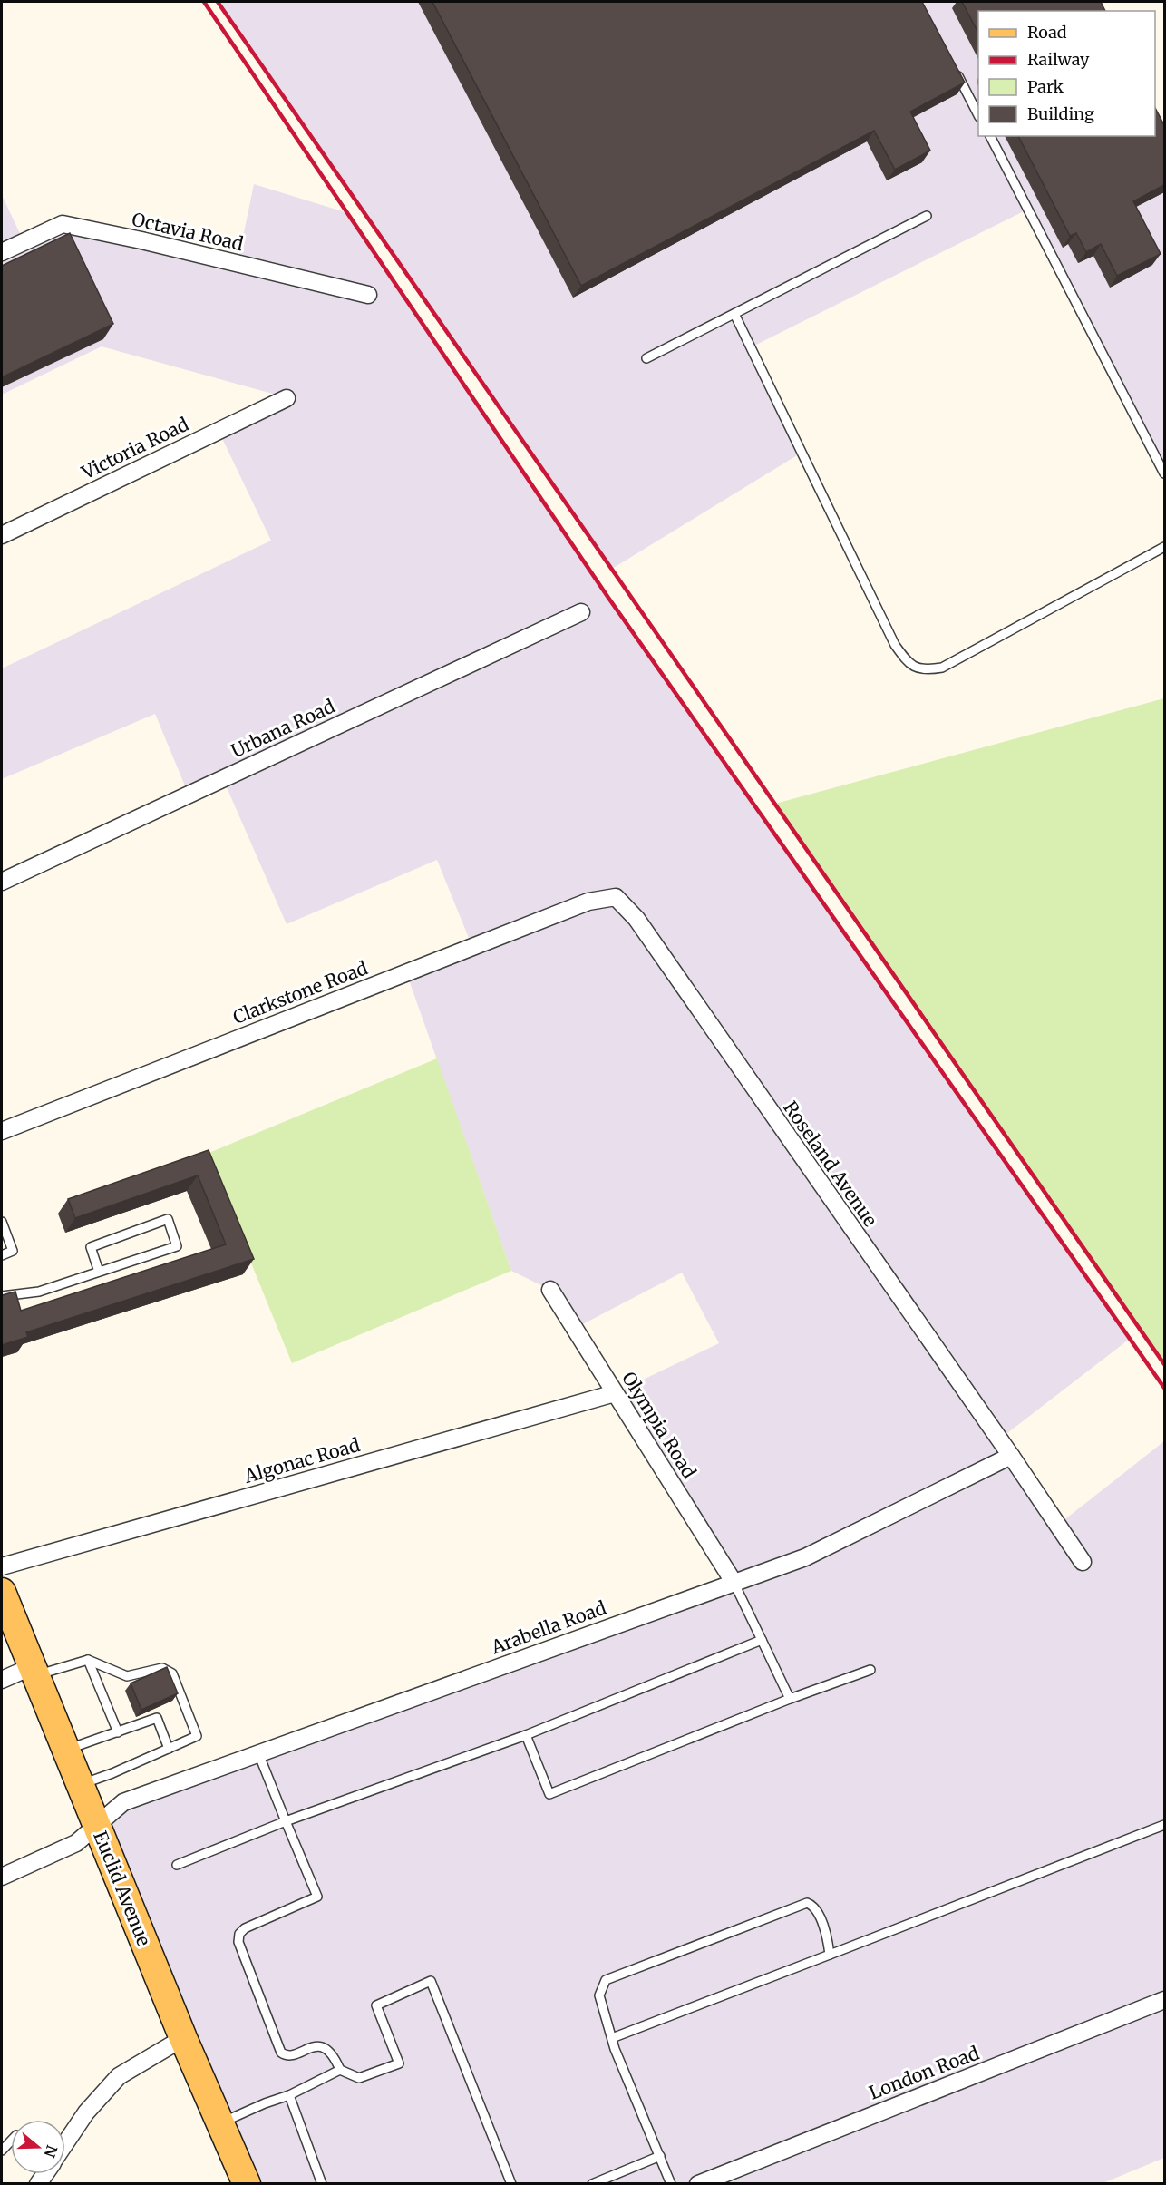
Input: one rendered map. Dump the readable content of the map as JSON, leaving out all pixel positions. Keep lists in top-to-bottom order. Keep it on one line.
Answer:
{"streets":{"main road":["Euclid Avenue"],"street":["Octavia Road","Victoria Road","Urbana Road","Clarkstone Road","Roseland Avenue","Olympia Road","Algonac Road","Arabella Road","London Road"]},"crossings":[["Clarkstone Road","Roseland Avenue"],["Roseland Avenue","Arabella Road"],["Olympia Road","Algonac Road"],["Olympia Road","Arabella Road"],["Arabella Road","Euclid Avenue"]],"legend":["Road","Railway","Park","Building"],"north":"right"}
